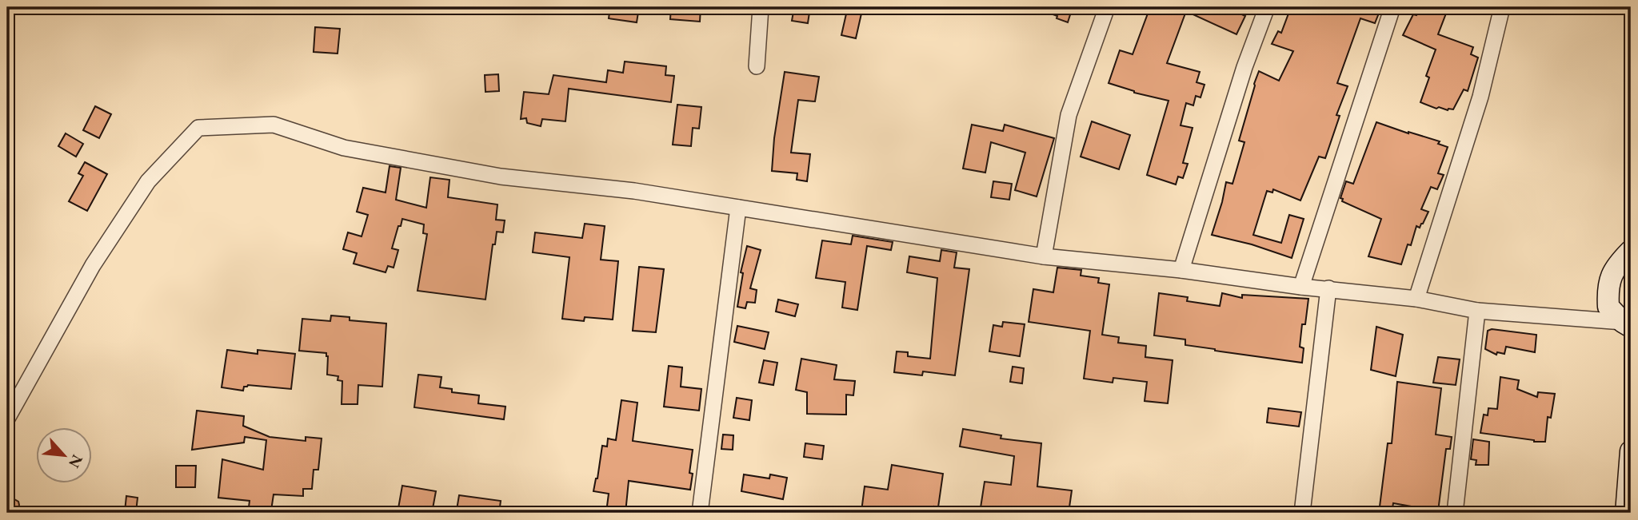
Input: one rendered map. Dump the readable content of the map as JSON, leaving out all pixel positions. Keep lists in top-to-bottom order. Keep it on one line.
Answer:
{"north":"bottom right"}
